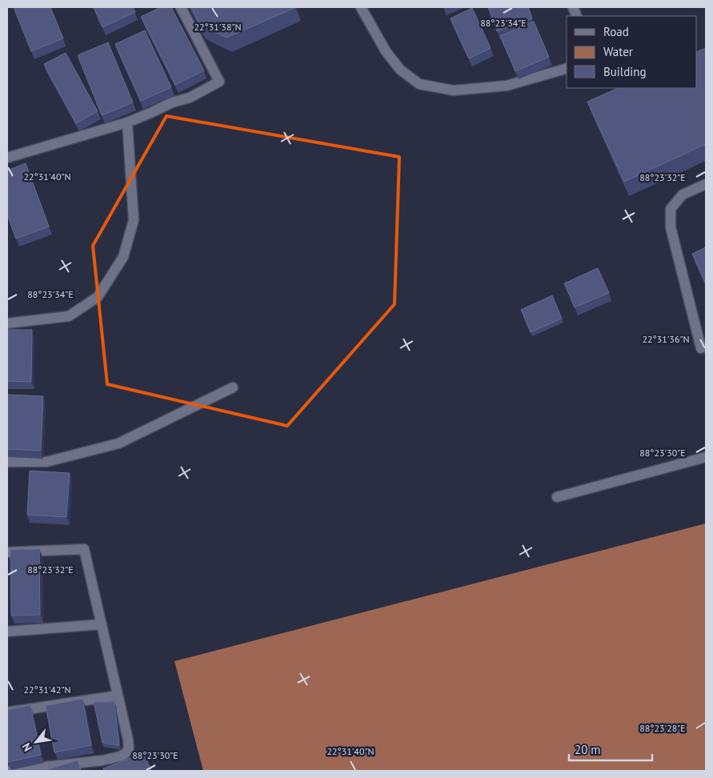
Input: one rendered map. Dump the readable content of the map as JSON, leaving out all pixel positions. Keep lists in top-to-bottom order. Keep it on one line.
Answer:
{"legend":["Road","Water","Building"],"scale_bar":"20 m","north":"bottom left","coordinates":["88°23'34\"E","22°31'38\"N","22°31'40\"N","88°23'32\"E","22°31'36\"N","88°23'30\"E","22°31'42\"N","88°23'28\"E"]}
